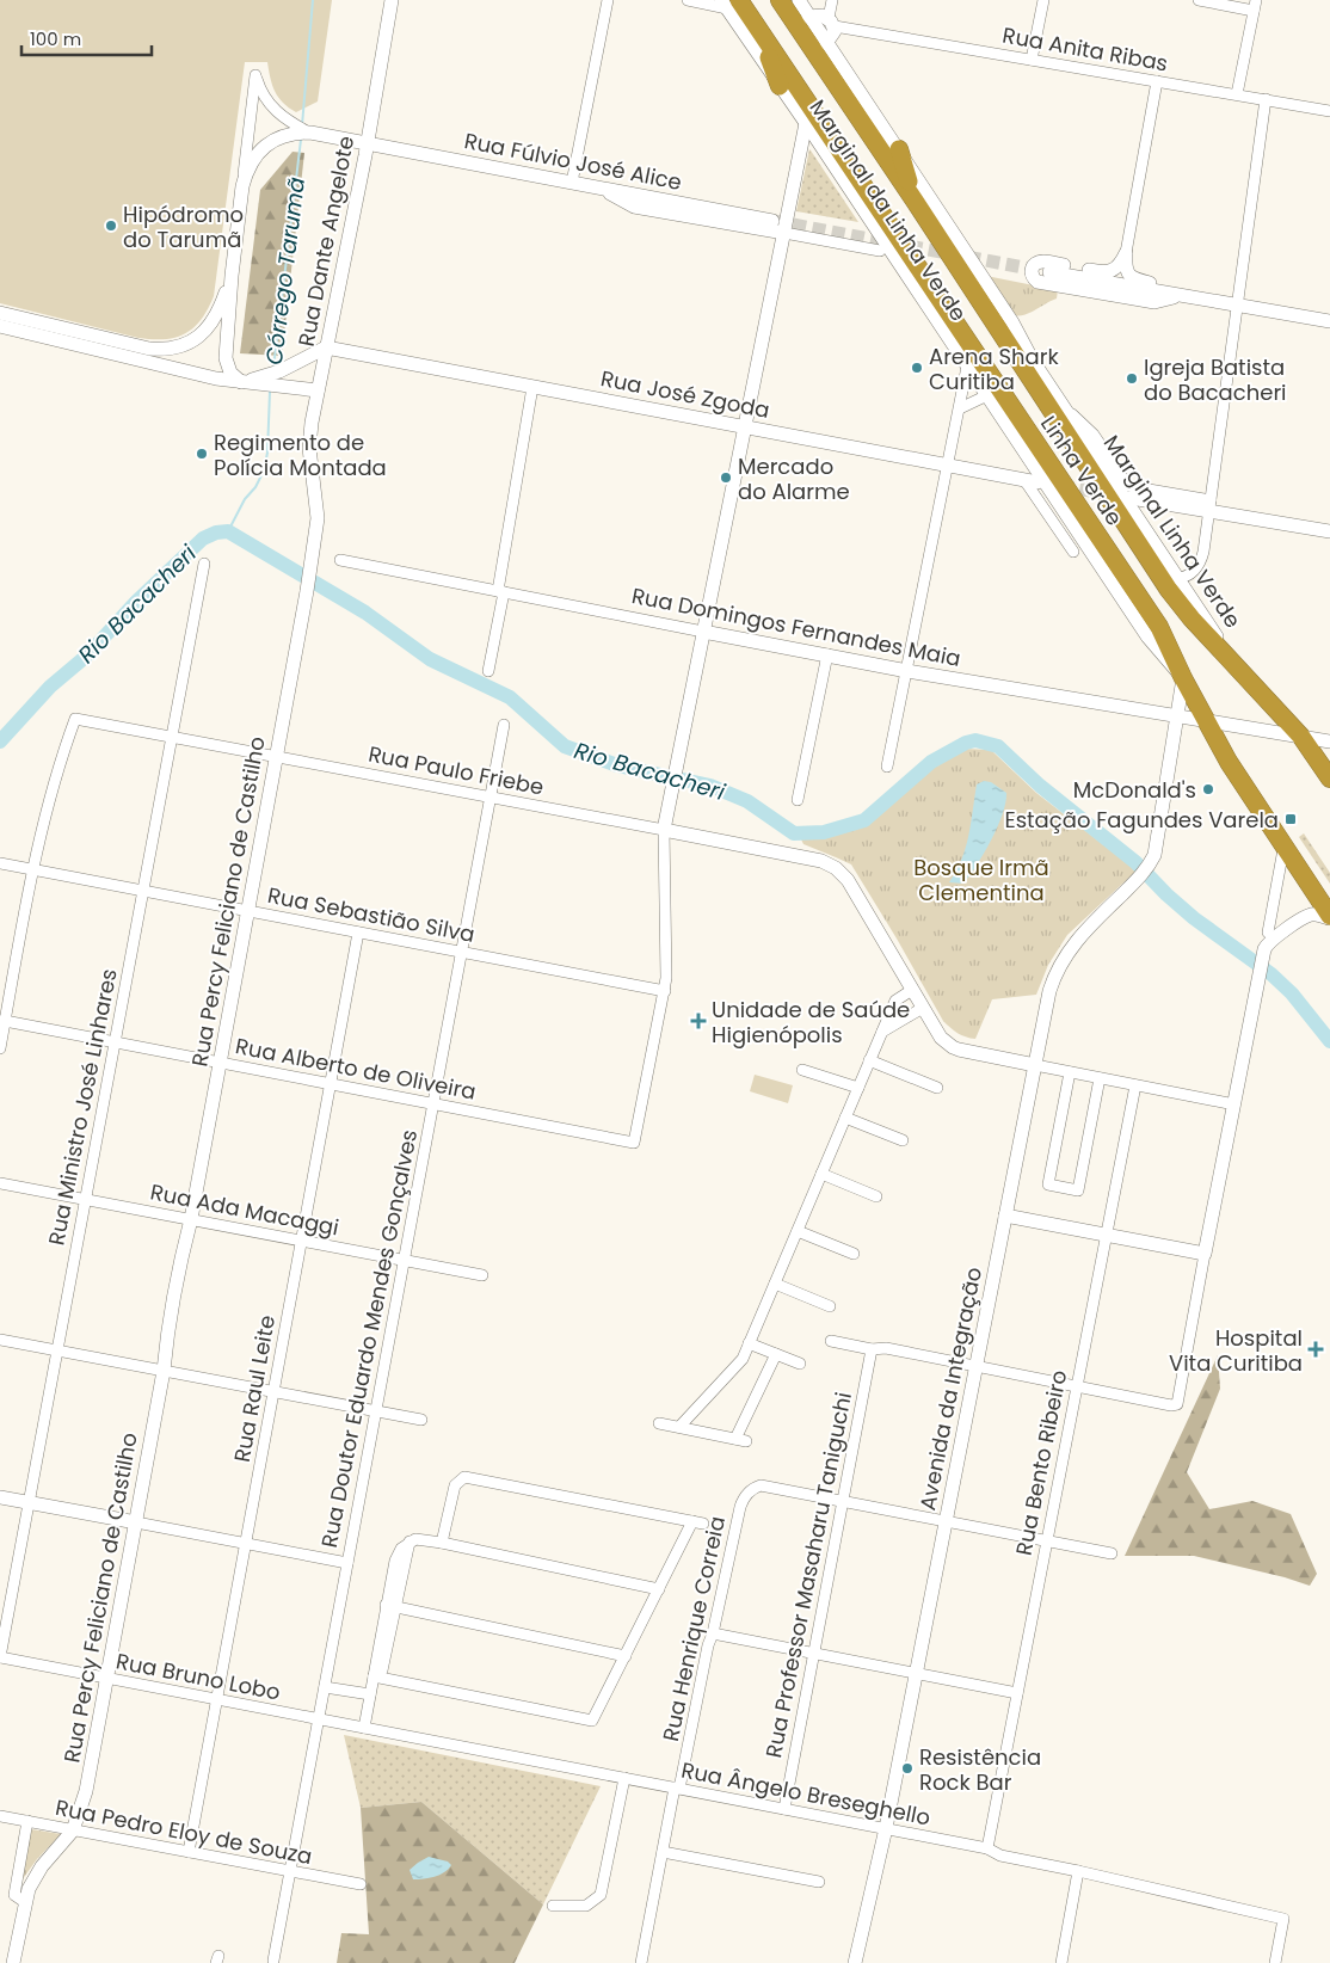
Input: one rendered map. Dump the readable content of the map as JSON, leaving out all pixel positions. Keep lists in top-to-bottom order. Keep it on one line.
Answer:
{"streets":{"highway":["Linha Verde"],"main road":["Rua Fúlvio José Alice","Marginal da Linha Verde","Rua Dante Angelote","Rua José Zgoda","Marginal Linha Verde","Rua Domingos Fernandes Maia","Rua Paulo Friebe","Rua Percy Feliciano de Castilho","Avenida da Integração"],"street":["Rua Anita Ribas","Rua Sebastião Silva","Rua Alberto de Oliveira","Rua Ministro José Linhares","Rua Ada Macaggi","Rua Doutor Eduardo Mendes Gonçalves","Rua Raul Leite","Rua Bento Ribeiro","Rua Professor Masaharu Taniguchi","Rua Henrique Correia","Rua Bruno Lobo","Rua Ângelo Breseghello","Rua Pedro Eloy de Souza"]},"crossings":[["Rua Fúlvio José Alice","Rua Dante Angelote"],["Marginal da Linha Verde","Linha Verde"],["Marginal da Linha Verde","Marginal Linha Verde"],["Rua Dante Angelote","Rua José Zgoda"],["Rua Dante Angelote","Rua Percy Feliciano de Castilho"],["Linha Verde","Marginal Linha Verde"],["Linha Verde","Rua Domingos Fernandes Maia"],["Rua Domingos Fernandes Maia","Avenida da Integração"],["Rua Paulo Friebe","Rua Percy Feliciano de Castilho"],["Rua Paulo Friebe","Rua Sebastião Silva"],["Rua Paulo Friebe","Rua Ministro José Linhares"],["Rua Paulo Friebe","Rua Doutor Eduardo Mendes Gonçalves"],["Rua Percy Feliciano de Castilho","Rua Sebastião Silva"],["Rua Percy Feliciano de Castilho","Rua Alberto de Oliveira"],["Rua Percy Feliciano de Castilho","Rua Ada Macaggi"],["Rua Percy Feliciano de Castilho","Rua Bruno Lobo"],["Rua Percy Feliciano de Castilho","Rua Pedro Eloy de Souza"],["Rua Sebastião Silva","Rua Alberto de Oliveira"],["Rua Sebastião Silva","Rua Ministro José Linhares"],["Rua Sebastião Silva","Rua Doutor Eduardo Mendes Gonçalves"],["Rua Sebastião Silva","Rua Raul Leite"],["Rua Alberto de Oliveira","Rua Ministro José Linhares"],["Rua Alberto de Oliveira","Rua Doutor Eduardo Mendes Gonçalves"],["Rua Alberto de Oliveira","Rua Raul Leite"],["Rua Ministro José Linhares","Rua Ada Macaggi"],["Rua Ministro José Linhares","Rua Bruno Lobo"],["Rua Ada Macaggi","Rua Doutor Eduardo Mendes Gonçalves"],["Rua Ada Macaggi","Rua Raul Leite"],["Rua Doutor Eduardo Mendes Gonçalves","Rua Bruno Lobo"],["Rua Doutor Eduardo Mendes Gonçalves","Rua Ângelo Breseghello"],["Rua Doutor Eduardo Mendes Gonçalves","Rua Pedro Eloy de Souza"],["Rua Raul Leite","Rua Bruno Lobo"],["Rua Raul Leite","Rua Pedro Eloy de Souza"],["Avenida da Integração","Rua Ângelo Breseghello"],["Rua Bento Ribeiro","Rua Ângelo Breseghello"],["Rua Professor Masaharu Taniguchi","Rua Henrique Correia"],["Rua Professor Masaharu Taniguchi","Rua Ângelo Breseghello"],["Rua Henrique Correia","Rua Ângelo Breseghello"],["Rua Bruno Lobo","Rua Ângelo Breseghello"]],"water":["Córrego Tarumã","Rio Bacacheri"],"parks":["Bosque Irmã Clementina"],"places":{"other":["Hipódromo do Tarumã","Arena Shark Curitiba","Igreja Batista do Bacacheri","Regimento de Polícia Montada","Mercado do Alarme","McDonald's","Resistência Rock Bar"],"transit":["Estação Fagundes Varela"],"health":["Unidade de Saúde Higienópolis","Hospital Vita Curitiba"]},"scale_bar":"100 m"}
